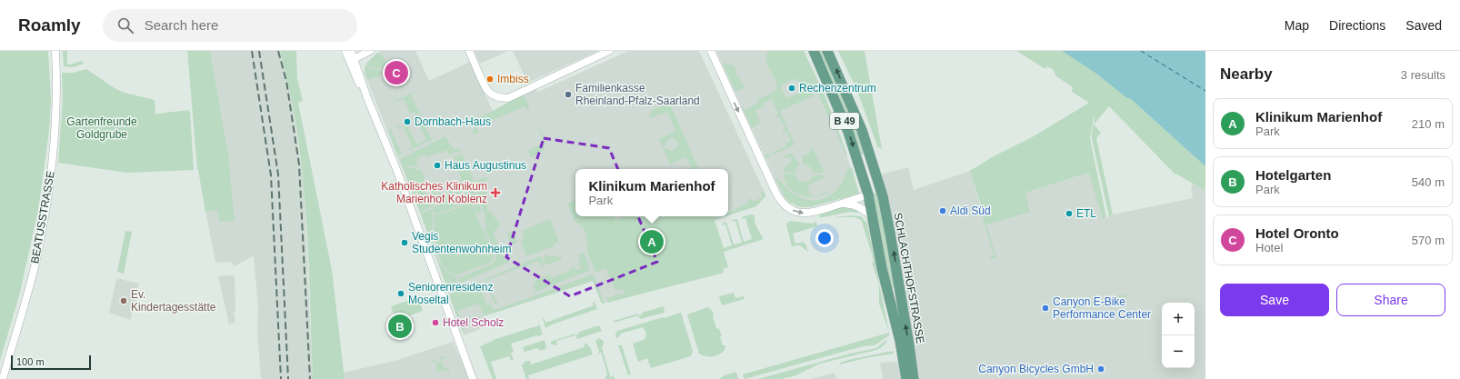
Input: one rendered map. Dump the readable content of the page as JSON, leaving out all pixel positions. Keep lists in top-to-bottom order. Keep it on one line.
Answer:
{"streets":{"main road":["B 49","SCHLACHTHOFSTRASSE"],"street":["BEATUSSTRASSE"]},"parks":["Gartenfreunde Goldgrube"],"places":{"other":["Imbiss","Rechenzentrum","Familienkasse Rheinland-Pfalz-Saarland","Dornbach-Haus","Haus Augustinus","Aldi Süd","ETL","Vegis Studentenwohnheim","Seniorenresidenz Moseltal","Ev. Kindertagesstätte","Canyon E-Bike Performance Center","Hotel Scholz","Canyon Bicycles GmbH"],"health":["Katholisches Klinikum Marienhof Koblenz"]},"scale_bar":"100 m","page":{"header":"Roamly","search":"Search here","nav":["Map","Directions","Saved"],"heading":["Nearby","3 results"],"pins":["C","A","B"],"list":[{"mark":"A","name":"Klinikum Marienhof","note":"Park","value":"210 m"},{"mark":"B","name":"Hotelgarten","note":"Park","value":"540 m"},{"mark":"C","name":"Hotel Oronto","note":"Hotel","value":"570 m"}],"popup":["Klinikum Marienhof","Park"],"buttons":["Save","Share"],"map_buttons":["+","−"],"scale":"100 m"}}
